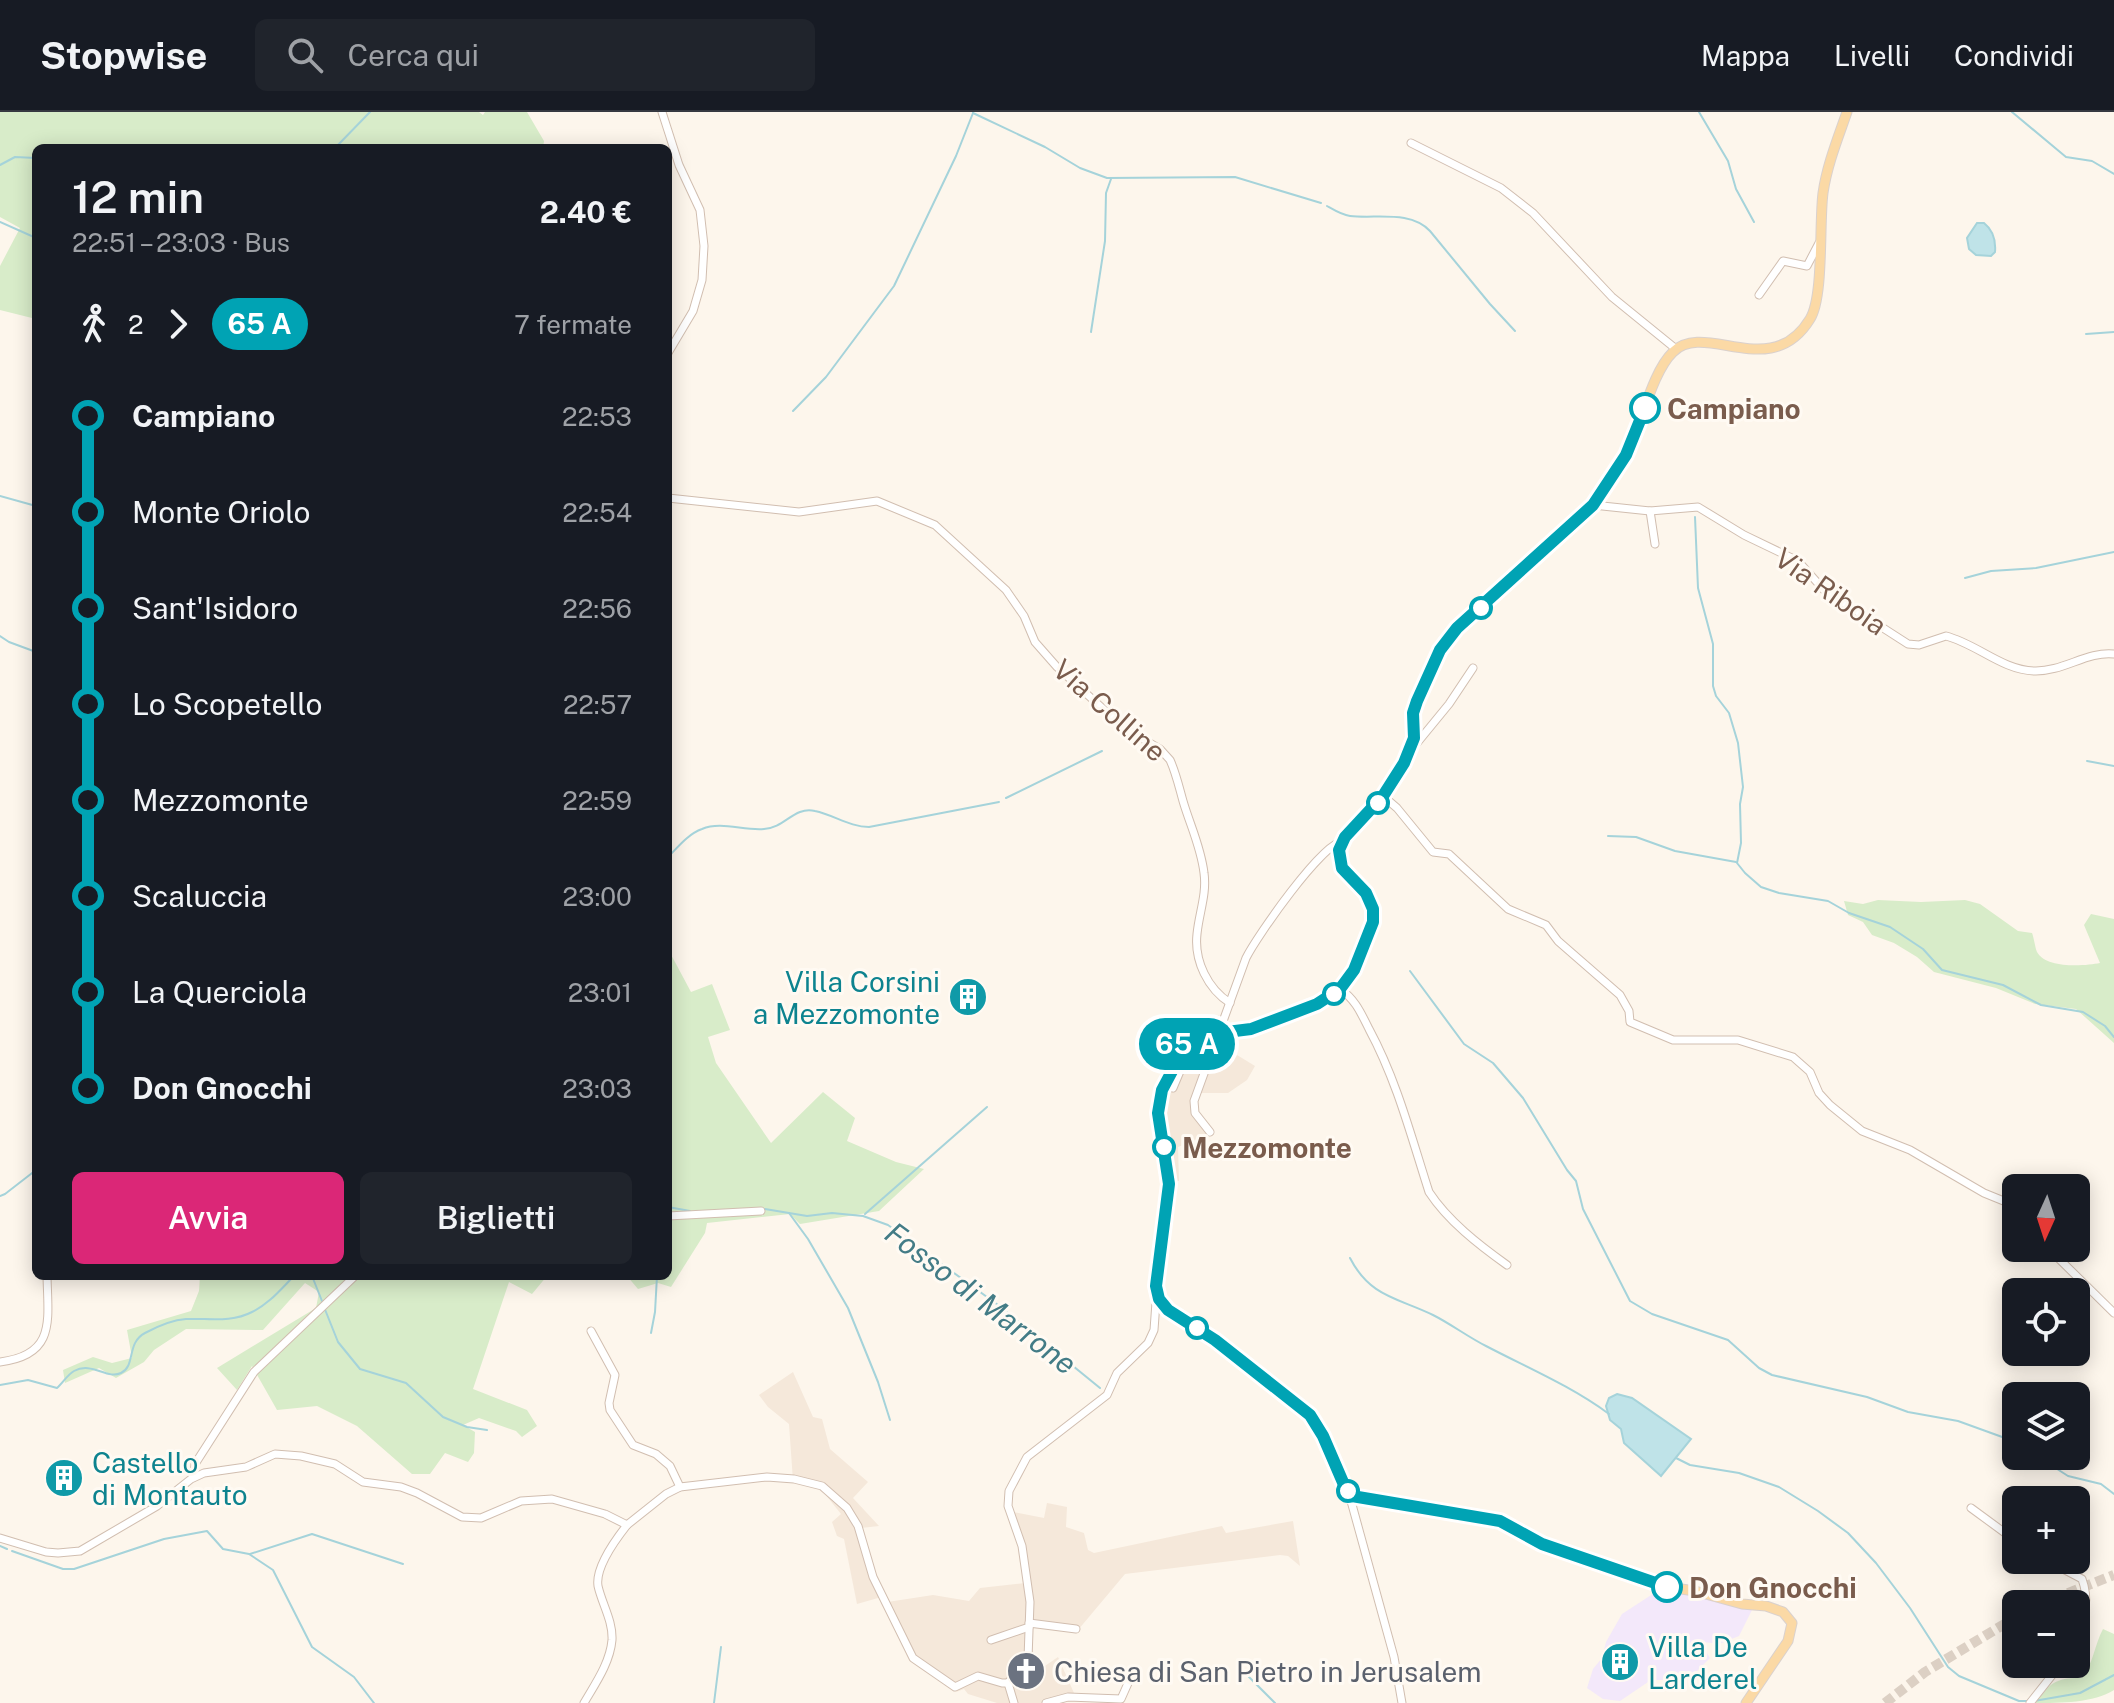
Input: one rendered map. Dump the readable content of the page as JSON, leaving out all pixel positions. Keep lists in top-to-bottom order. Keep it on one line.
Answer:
{"streets":{"street":["Via Riboia","Via Colline"]},"water":["Fosso di Marrone"],"places":{"other":["Campiano","Mezzomonte","Don Gnocchi"],"building":["Villa Corsini a Mezzomonte","Castello di Montauto","Villa De Larderel"],"church":["Chiesa di San Pietro in Jerusalem"]},"north":"bottom","page":{"header":"Stopwise","search":"Cerca qui","nav":["Mappa","Livelli","Condividi"],"on_map":"65 A","heading":["12 min","22:51 – 23:03 · Bus","2.40 €"],"legs":["2","65 A","7 fermate"],"list":[{"name":"Campiano","value":"22:53"},{"name":"Monte Oriolo","value":"22:54"},{"name":"Sant'Isidoro","value":"22:56"},{"name":"Lo Scopetello","value":"22:57"},{"name":"Mezzomonte","value":"22:59"},{"name":"Scaluccia","value":"23:00"},{"name":"La Querciola","value":"23:01"},{"name":"Don Gnocchi","value":"23:03"}],"buttons":["Avvia","Biglietti"],"map_buttons":["+","−"]}}
